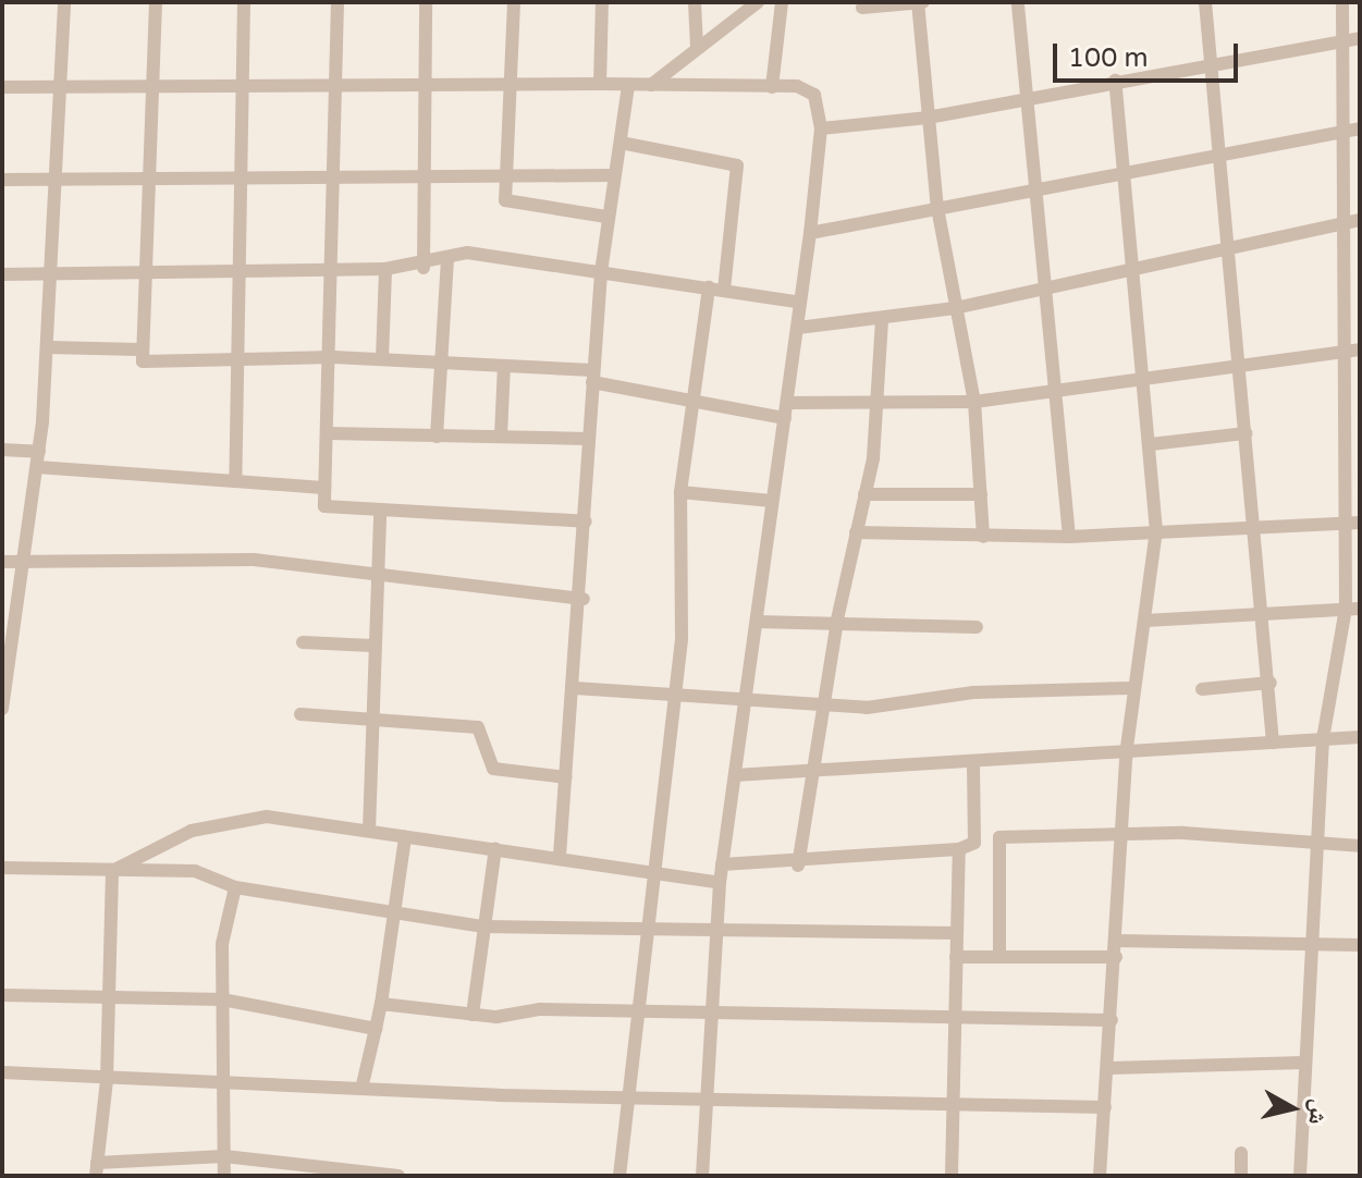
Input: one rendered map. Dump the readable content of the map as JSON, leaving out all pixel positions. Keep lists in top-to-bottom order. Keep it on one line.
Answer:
{"scale_bar":"100 m","north":"right"}
